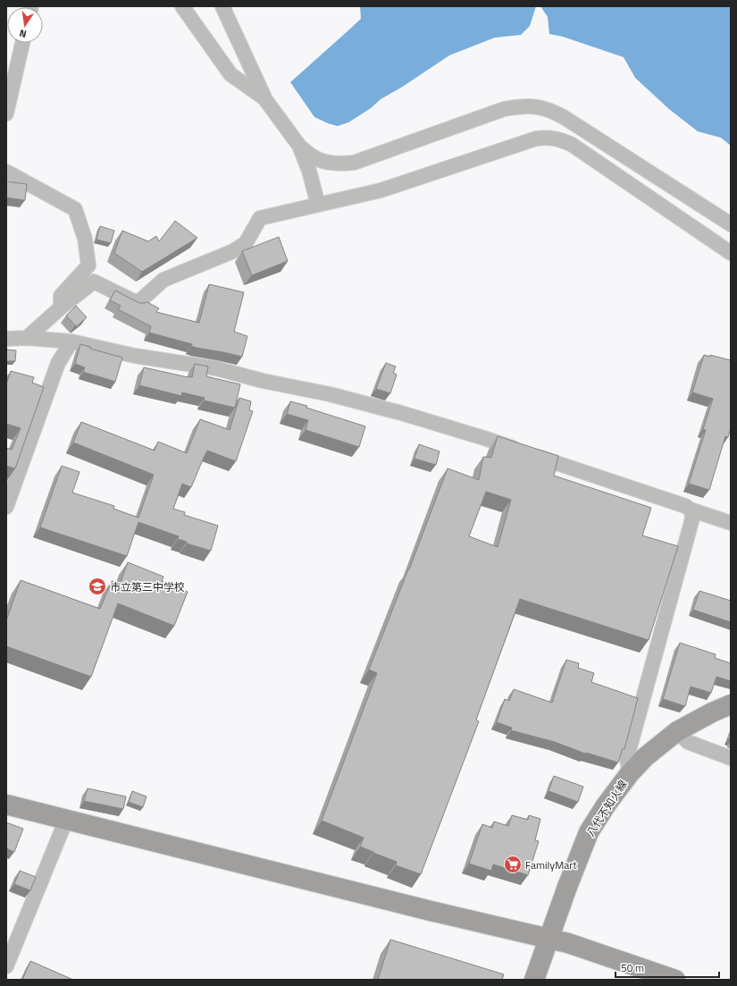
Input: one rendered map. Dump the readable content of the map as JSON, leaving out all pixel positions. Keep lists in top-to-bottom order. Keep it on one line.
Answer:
{"streets":{"street":["八代不知火線"]},"places":{"school or university":["市立第三中学校"],"supermarket":["FamilyMart"]},"scale_bar":"50 m","north":"bottom"}
